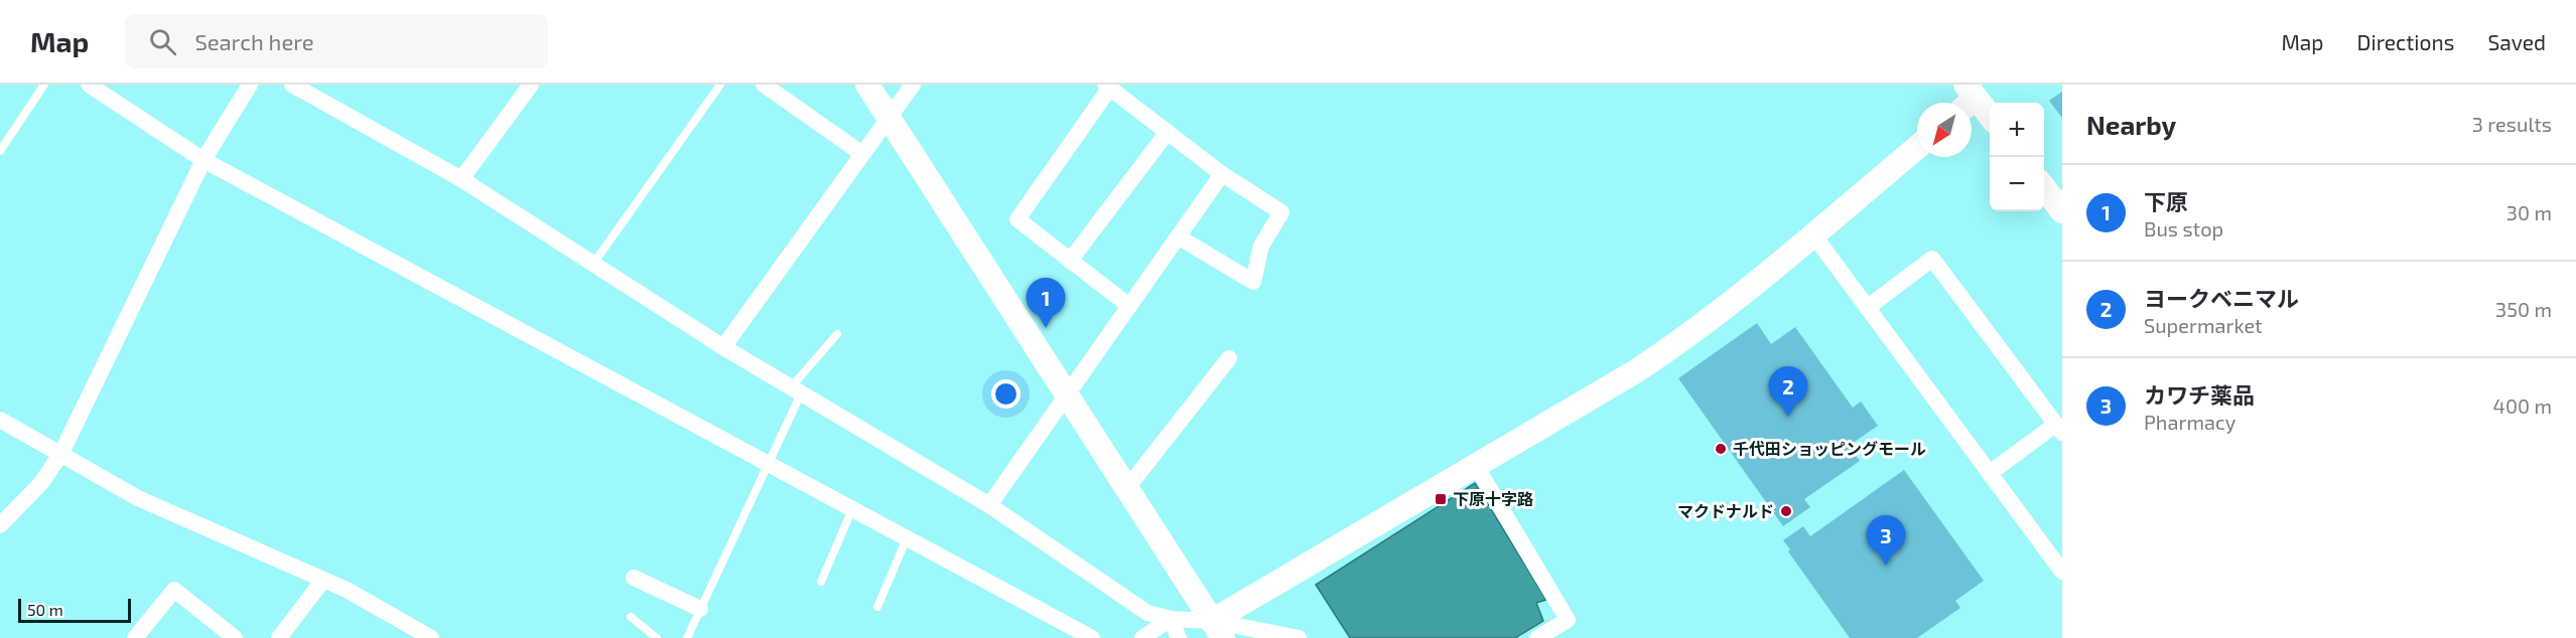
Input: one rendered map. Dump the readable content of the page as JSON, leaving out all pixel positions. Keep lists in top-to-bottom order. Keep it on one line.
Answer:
{"places":{"other":["千代田ショッピングモール","マクドナルド"],"transit":["下原十字路"]},"scale_bar":"50 m","north":"bottom left","page":{"header":"Map","search":"Search here","nav":["Map","Directions","Saved"],"heading":["Nearby","3 results"],"map_buttons":["+","−"],"list":[{"mark":"1","name":"下原","note":"Bus stop","value":"30 m"},{"mark":"2","name":"ヨークベニマル","note":"Supermarket","value":"350 m"},{"mark":"3","name":"カワチ薬品","note":"Pharmacy","value":"400 m"}],"pins":["1","2","3"],"scale":"50 m"}}
